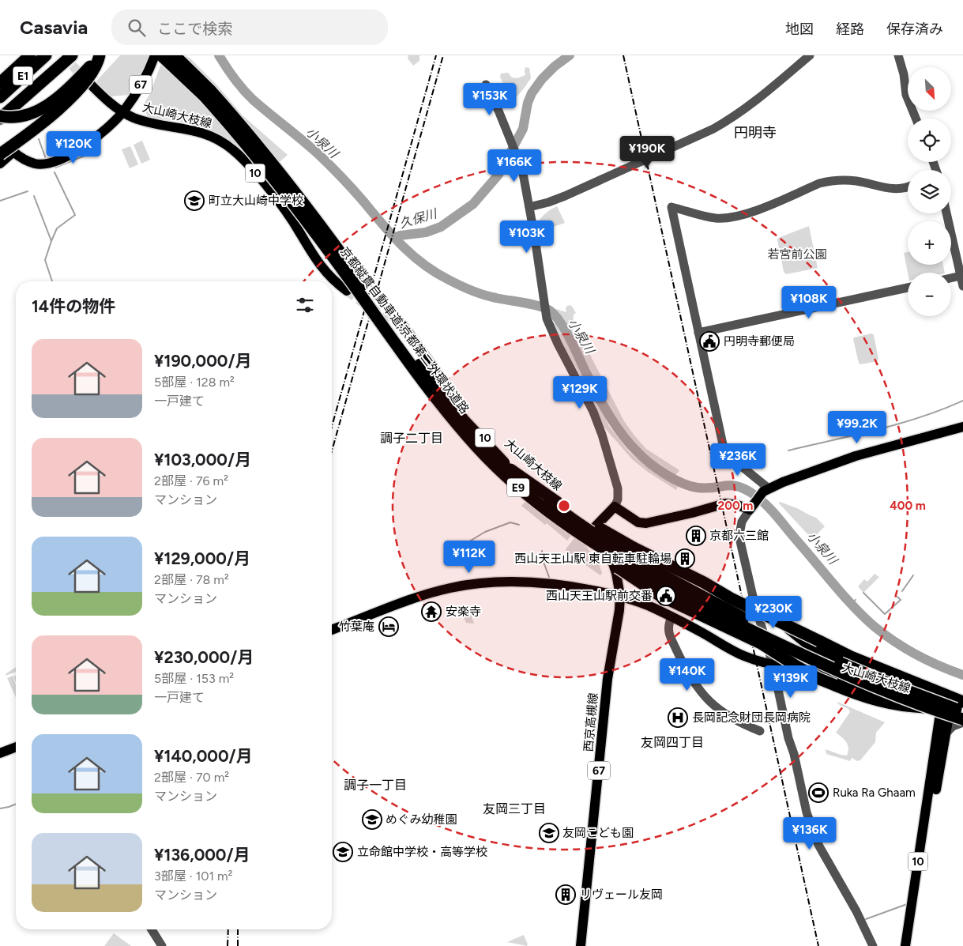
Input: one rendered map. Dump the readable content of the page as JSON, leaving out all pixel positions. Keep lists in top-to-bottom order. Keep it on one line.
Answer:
{"streets":{"highway":["E1","京都縦貫自動車道;京都第二外環状道路","E9"],"main road":["67","大山崎大枝線","10","西京高槻線"]},"crossings":[["67","大山崎大枝線"],["大山崎大枝線","10"],["大山崎大枝線","西京高槻線"]],"districts":["円明寺","調子二丁目","友岡四丁目","調子一丁目","友岡三丁目"],"water":["小泉川","久保川"],"parks":["若宮前公園"],"places":{"school or university":["町立大山崎中学校","めぐみ幼稚園","友岡こども園","立命館中学校・高等学校"],"public building":["円明寺郵便局","西山天王山駅前交番"],"building":["京都六三館","西山天王山駅 東自転車駐輪場","リヴェール友岡"],"temple":["安楽寺"],"hotel":["竹葉庵"],"hospital":["長岡記念財団長岡病院"],"sports":["Ruka Ra Ghaam"]},"north":"bottom right","page":{"header":"Casavia","search":"ここで検索","nav":["地図","経路","保存済み"],"map_buttons":["+","−"],"price":["¥153K","¥120K","¥190K","¥166K","¥103K","¥108K","¥129K","¥99.2K","¥236K","¥112K","¥230K","¥140K","¥139K","¥136K"],"heading":"14件の物件","list":[{"name":"¥190,000/月","note":"5部屋 · 128 m² · 一戸建て"},{"name":"¥103,000/月","note":"2部屋 · 76 m² · マンション"},{"name":"¥129,000/月","note":"2部屋 · 78 m² · マンション"},{"name":"¥230,000/月","note":"5部屋 · 153 m² · 一戸建て"},{"name":"¥140,000/月","note":"2部屋 · 70 m² · マンション"},{"name":"¥136,000/月","note":"3部屋 · 101 m² · マンション"}]},"rings":["200 m","400 m"]}
